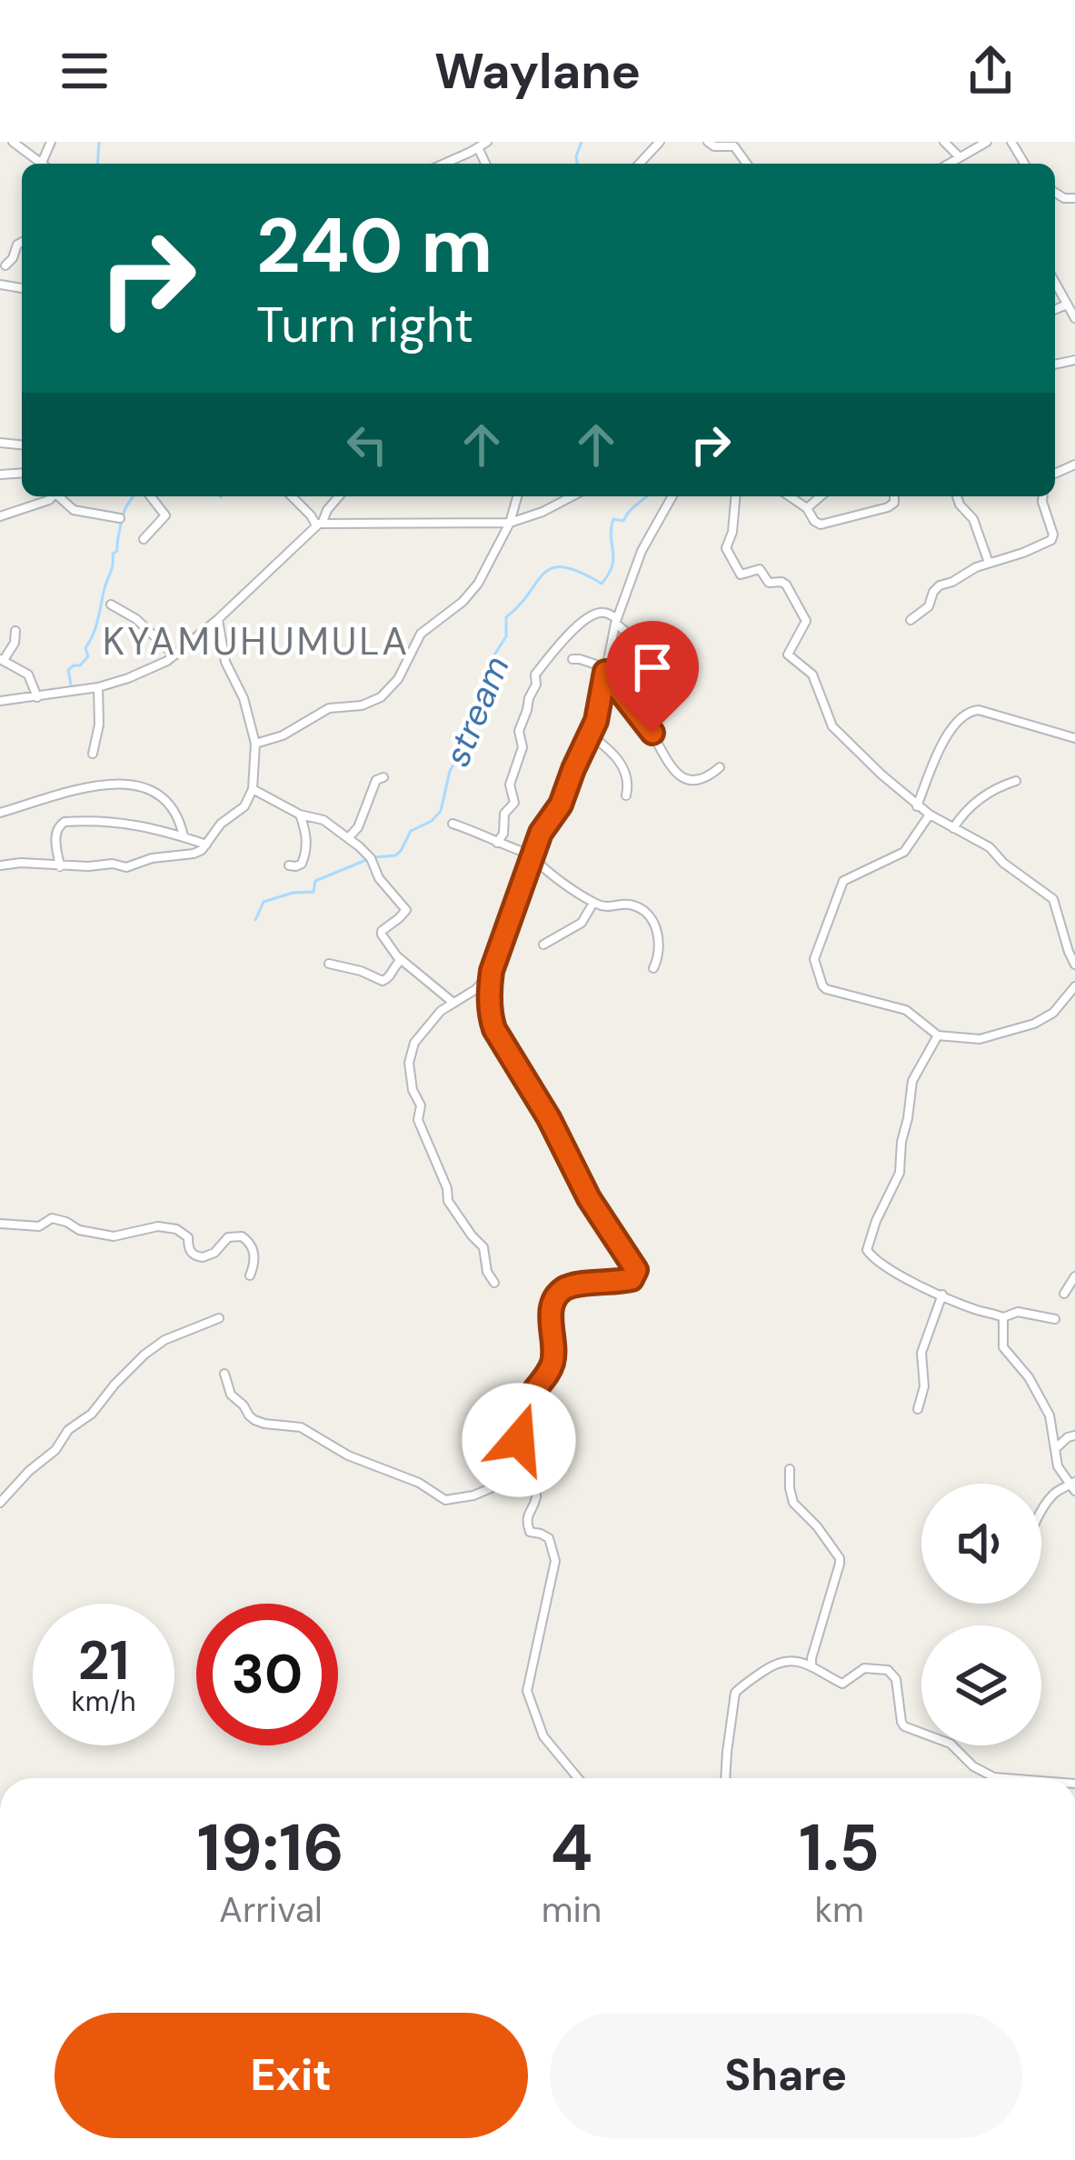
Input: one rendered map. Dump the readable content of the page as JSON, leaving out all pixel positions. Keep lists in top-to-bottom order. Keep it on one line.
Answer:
{"districts":["KYAMUHUMULA"],"water":["stream"],"page":{"header":"Waylane","turn":["240 m","Turn right"],"speed":"21 km/h","limit":"30","eta":["19:16","Arrival","4","min","1.5","km"],"buttons":["Exit","Share"]}}
